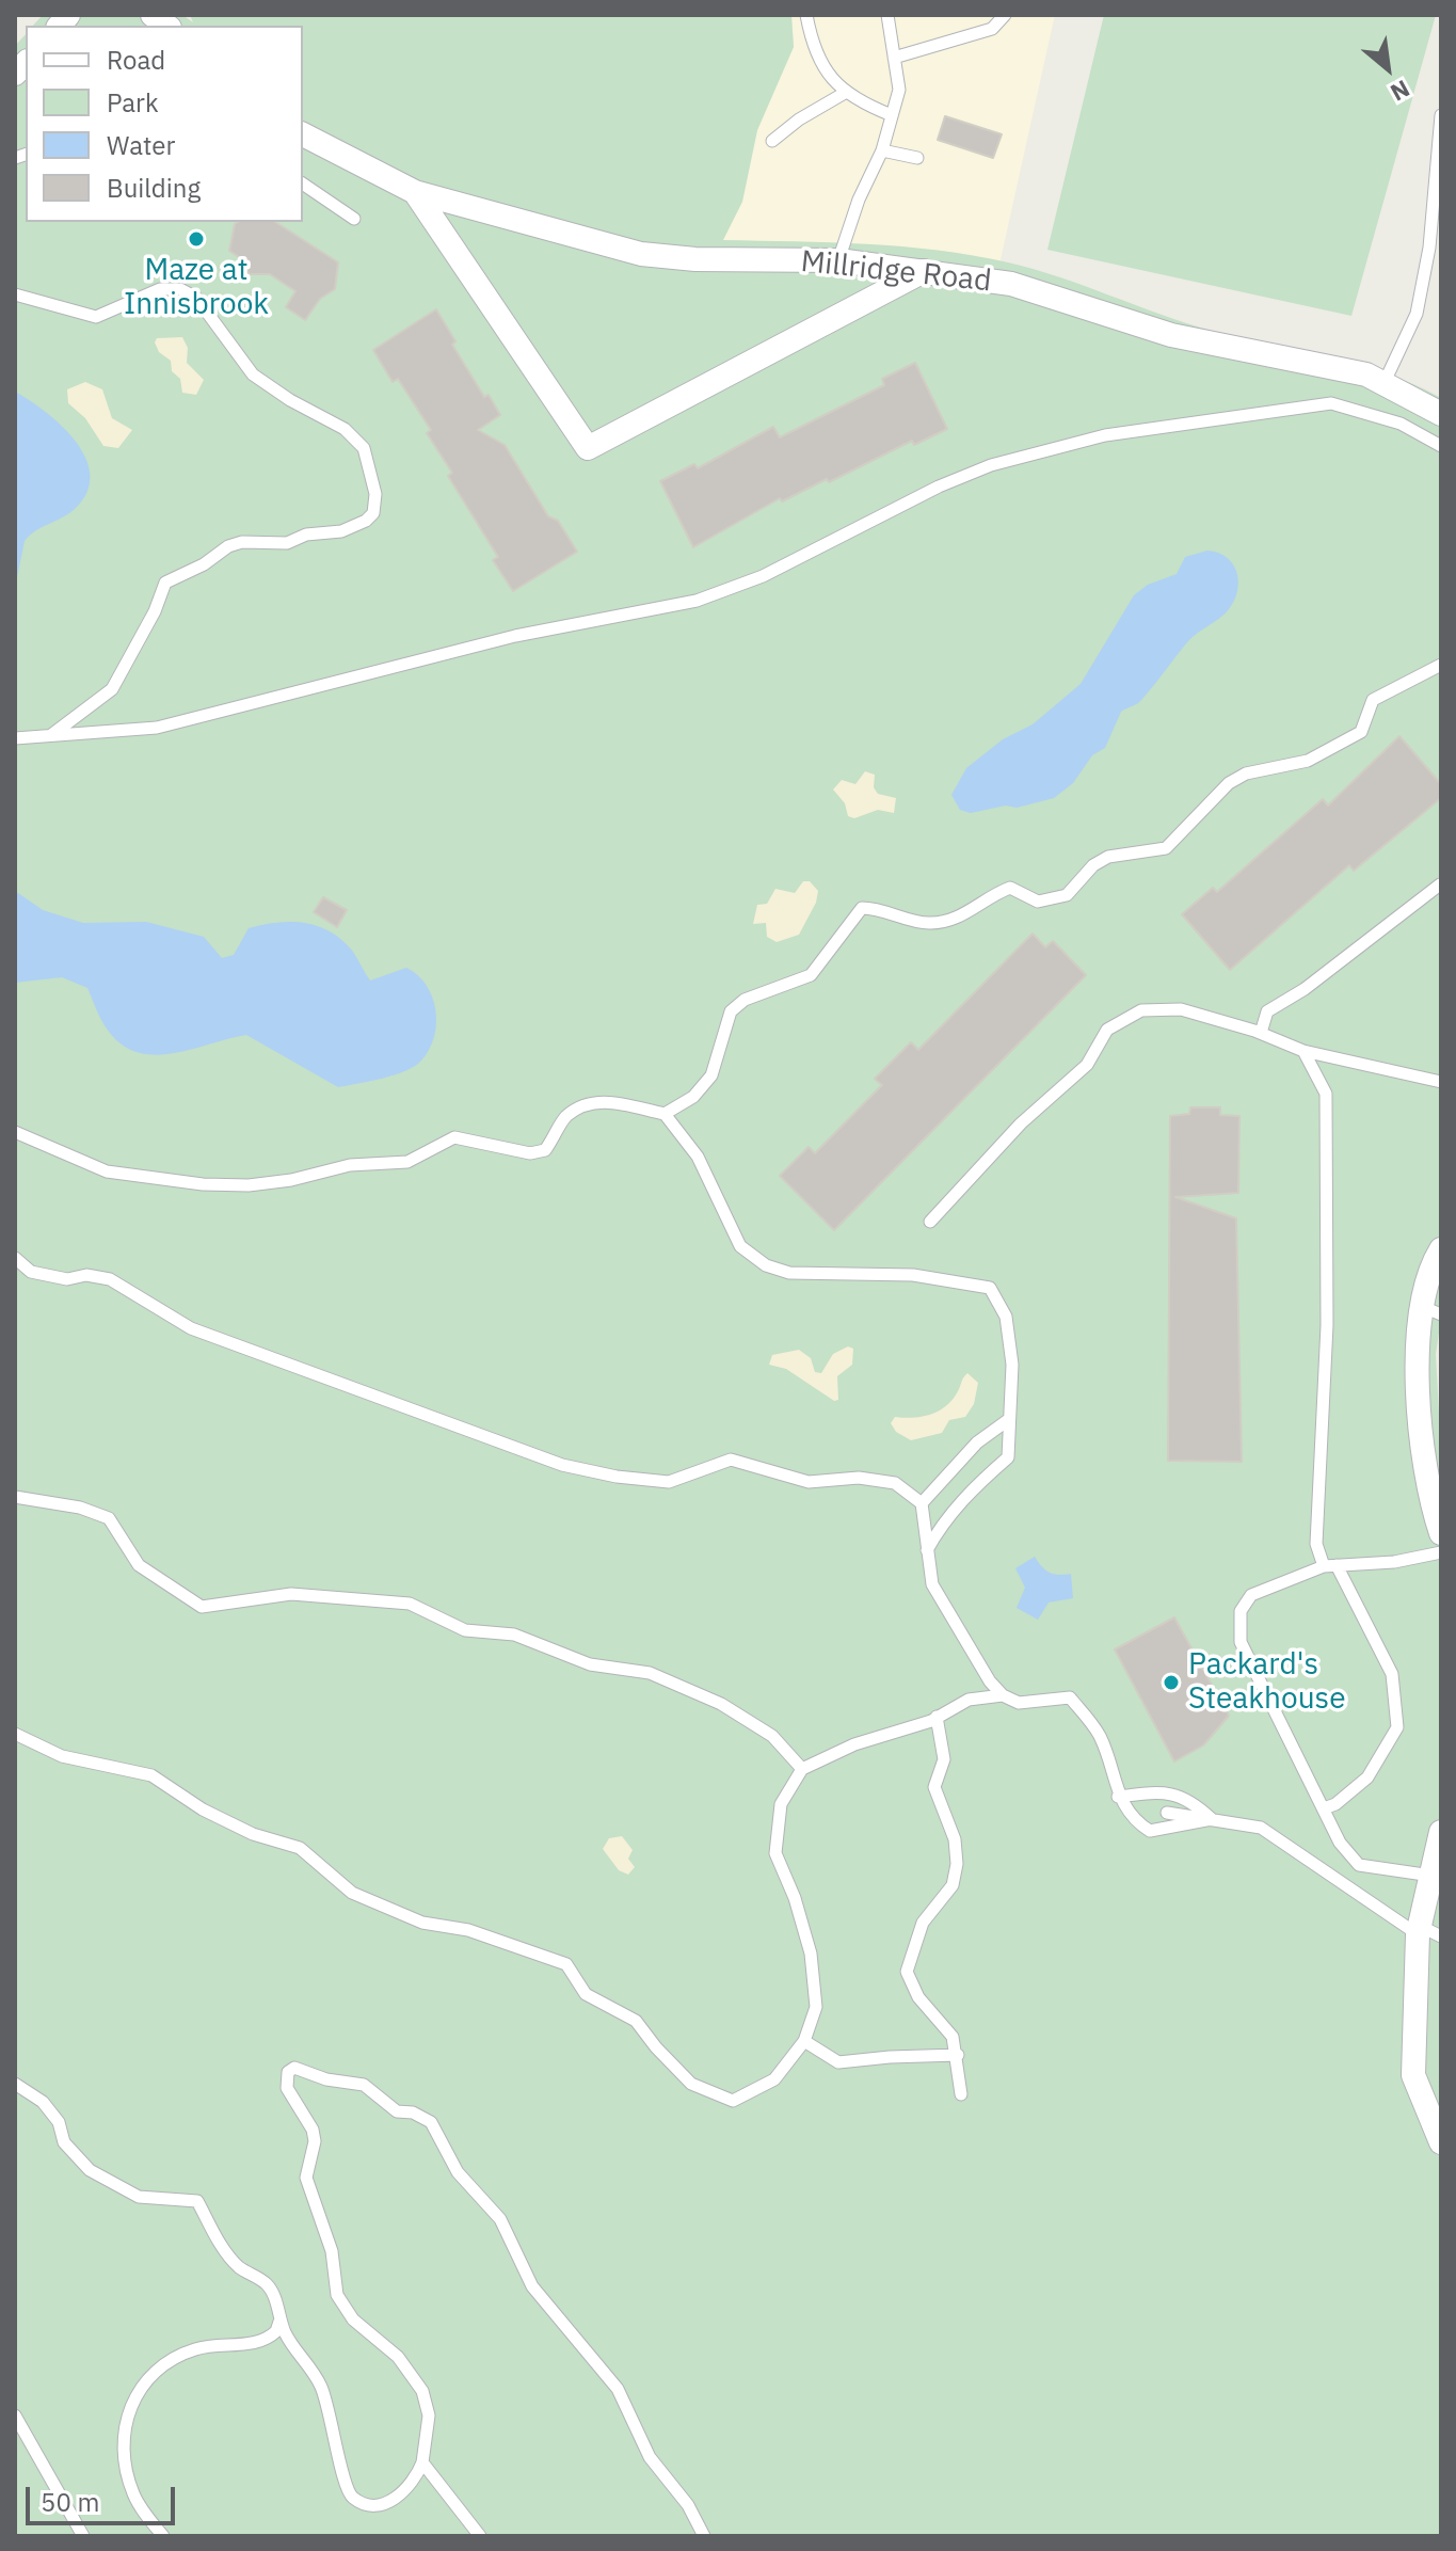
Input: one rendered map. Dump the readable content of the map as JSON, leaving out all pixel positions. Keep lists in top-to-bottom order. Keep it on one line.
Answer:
{"streets":{"street":["Millridge Road"]},"places":["Maze at Innisbrook","Packard's Steakhouse"],"legend":["Road","Park","Water","Building"],"scale_bar":"50 m","north":"bottom right"}
